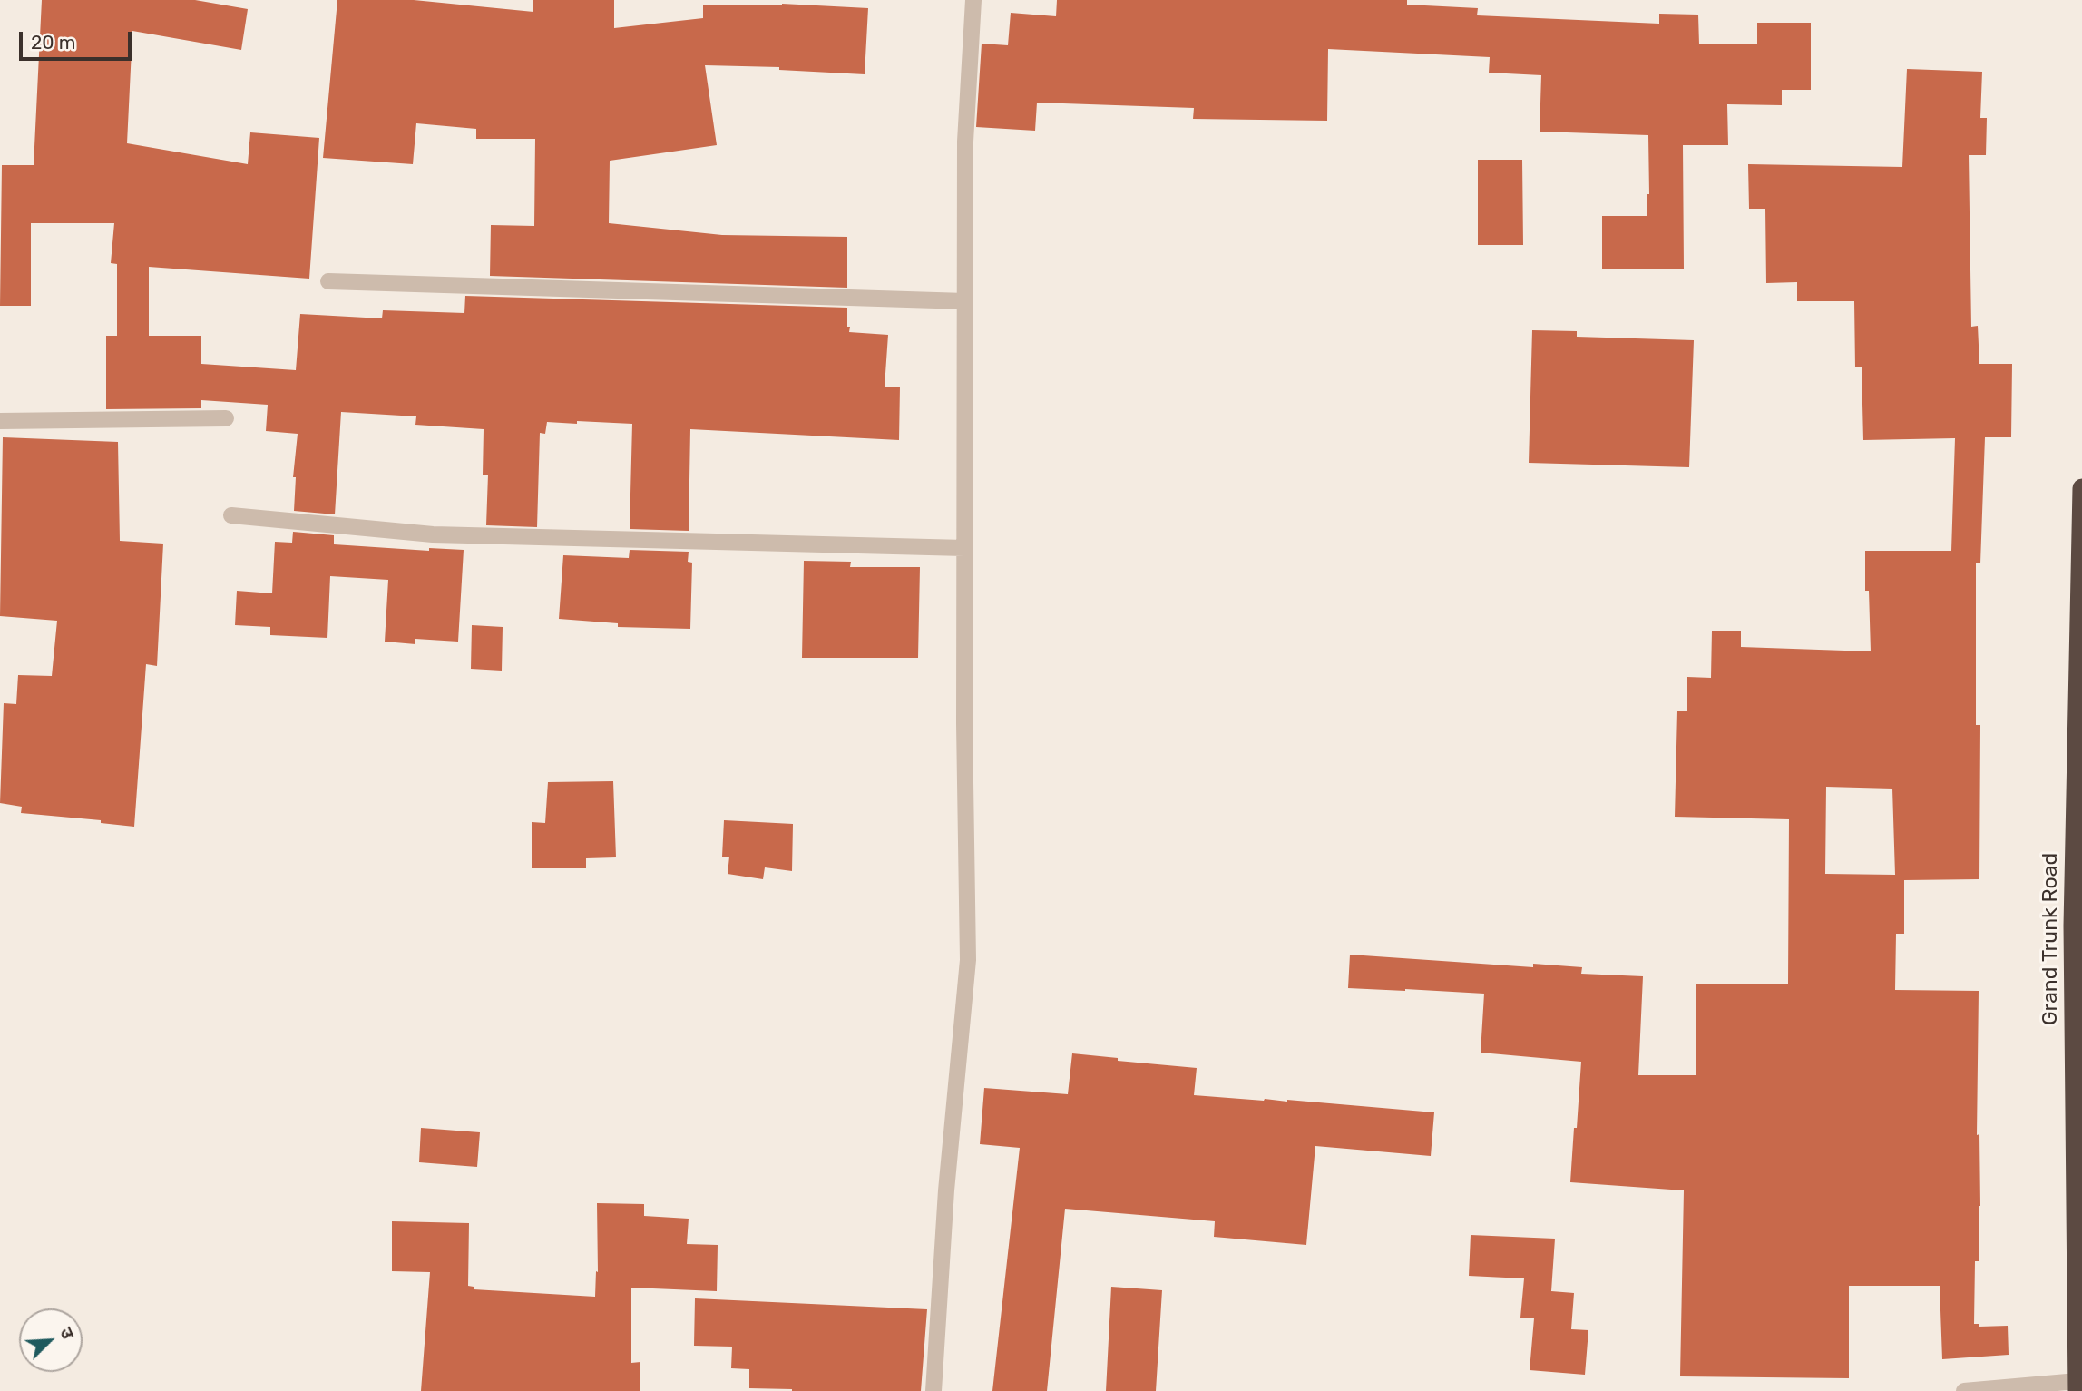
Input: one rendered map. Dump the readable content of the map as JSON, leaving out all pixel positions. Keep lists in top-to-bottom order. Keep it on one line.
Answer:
{"streets":{"highway":["Grand Trunk Road"]},"scale_bar":"20 m","north":"top right"}
